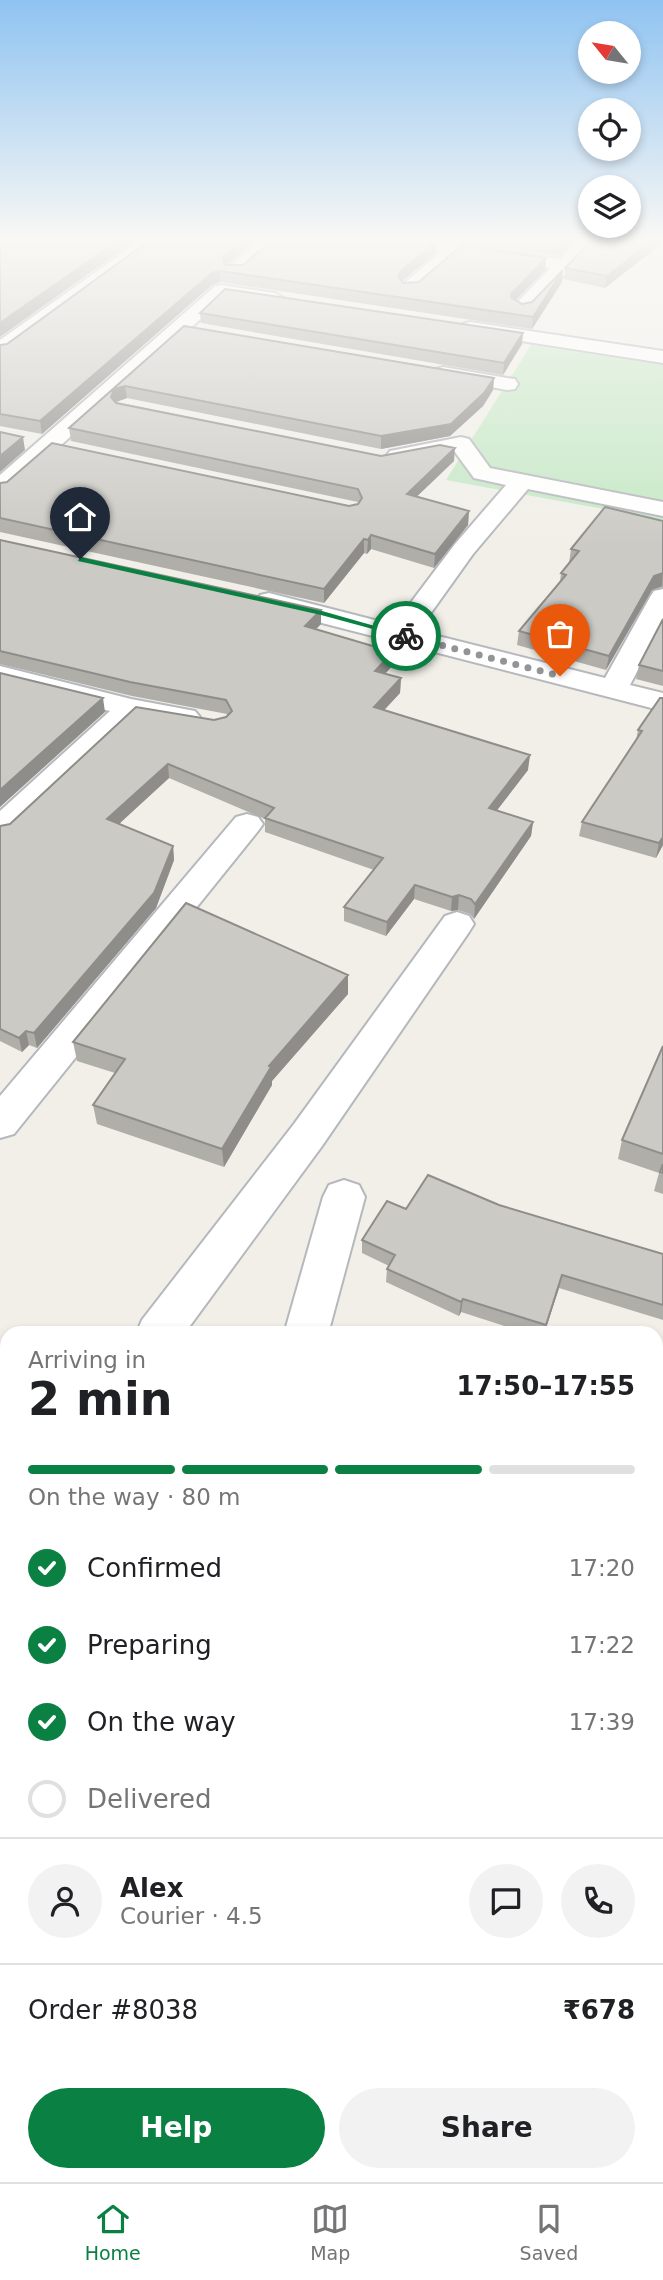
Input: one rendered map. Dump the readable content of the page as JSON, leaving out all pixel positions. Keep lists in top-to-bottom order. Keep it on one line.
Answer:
{"north":"top left","page":{"heading":["2 min","Arriving in","17:50–17:55"],"panel":["Alex","Courier · 4.5","Order #8038","₹678"],"bar":"On the way · 80 m","list":[["Confirmed","17:20"],["Preparing","17:22"],["On the way","17:39"],"Delivered"],"buttons":["Help","Share"],"tabs":["Home","Map","Saved"]}}
